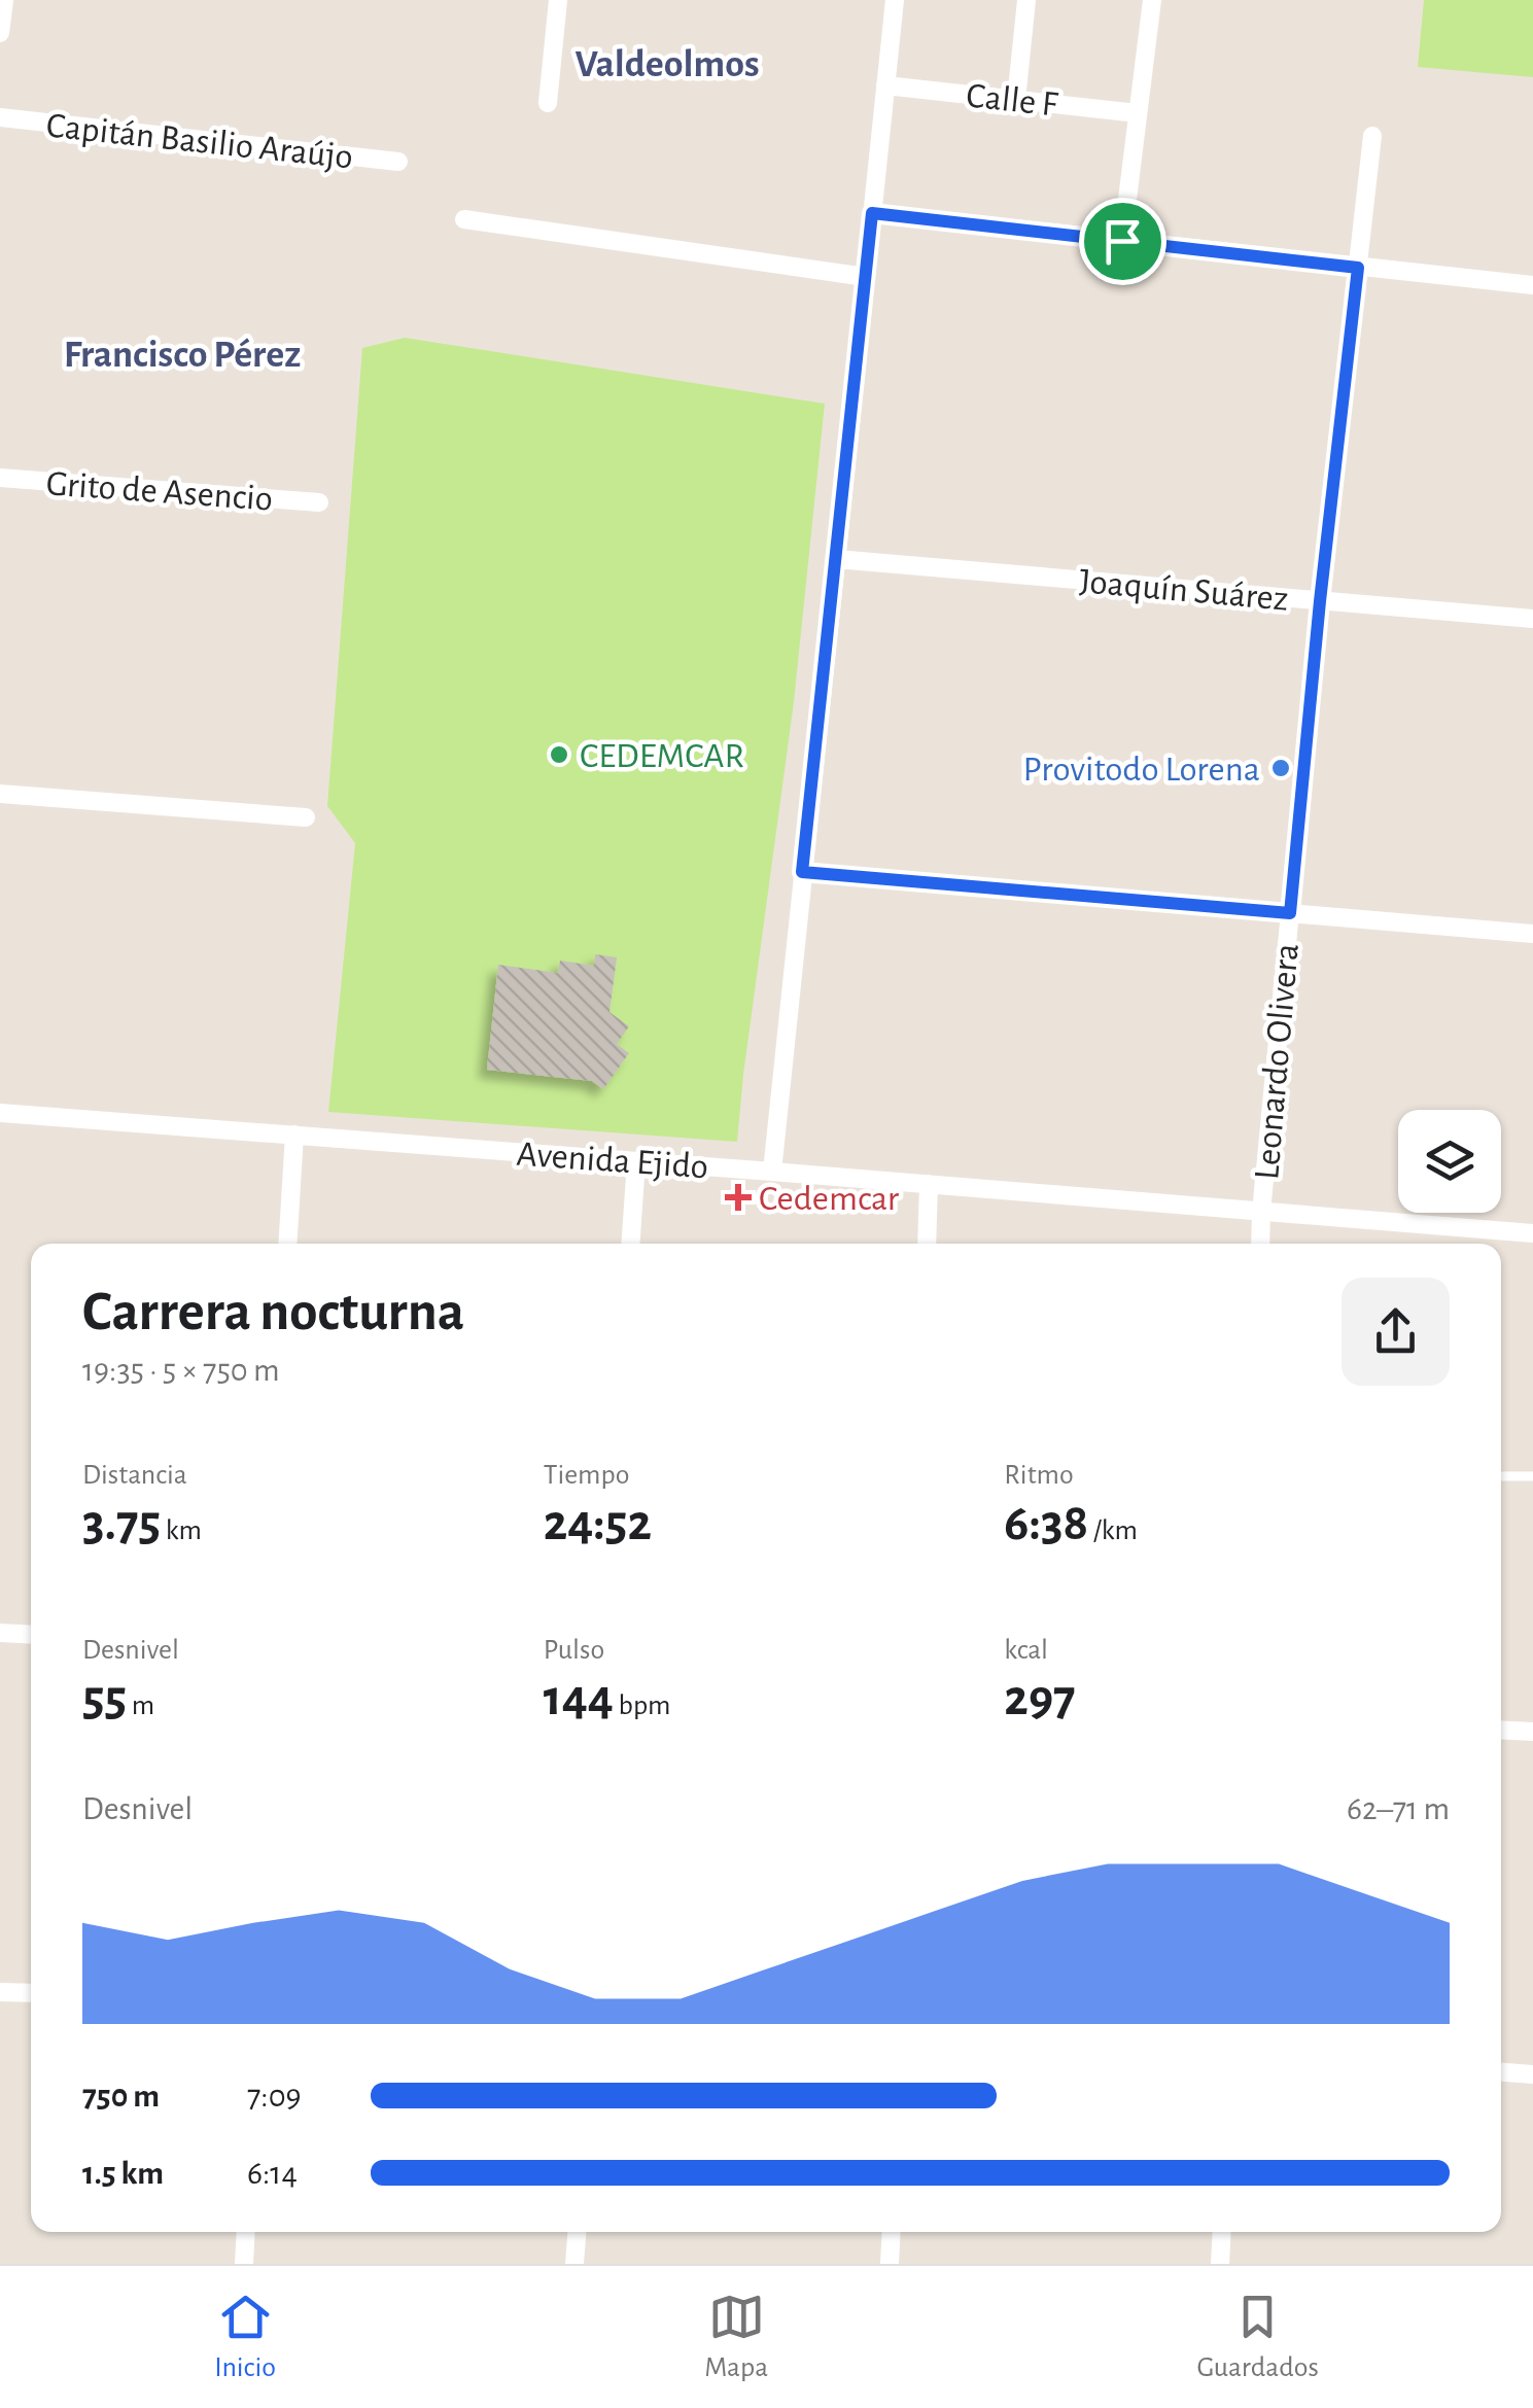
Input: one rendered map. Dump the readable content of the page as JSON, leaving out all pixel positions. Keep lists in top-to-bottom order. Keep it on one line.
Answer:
{"streets":{"street":["Calle F","Capitán Basilio Araújo","Grito de Asencio","Joaquín Suárez","Leonardo Olivera","Avenida Ejido"]},"crossings":[["Joaquín Suárez","Leonardo Olivera"],["Leonardo Olivera","Avenida Ejido"]],"districts":["Valdeolmos","Francisco Pérez"],"places":{"other":["CEDEMCAR","Provitodo Lorena"],"health":["Cedemcar"]},"page":{"heading":["Carrera nocturna","19:35 · 5 × 750 m"],"stats":[["Distancia","3.75 km"],["Tiempo","24:52"],["Ritmo","6:38 /km"],["Desnivel","55 m"],["Pulso","144 bpm"],["kcal","297"]],"chart":["Desnivel","62–71 m"],"list":[{"name":"750 m","note":"7:09"},{"name":"1.5 km","note":"6:14"}],"tabs":["Inicio","Mapa","Guardados"]}}
